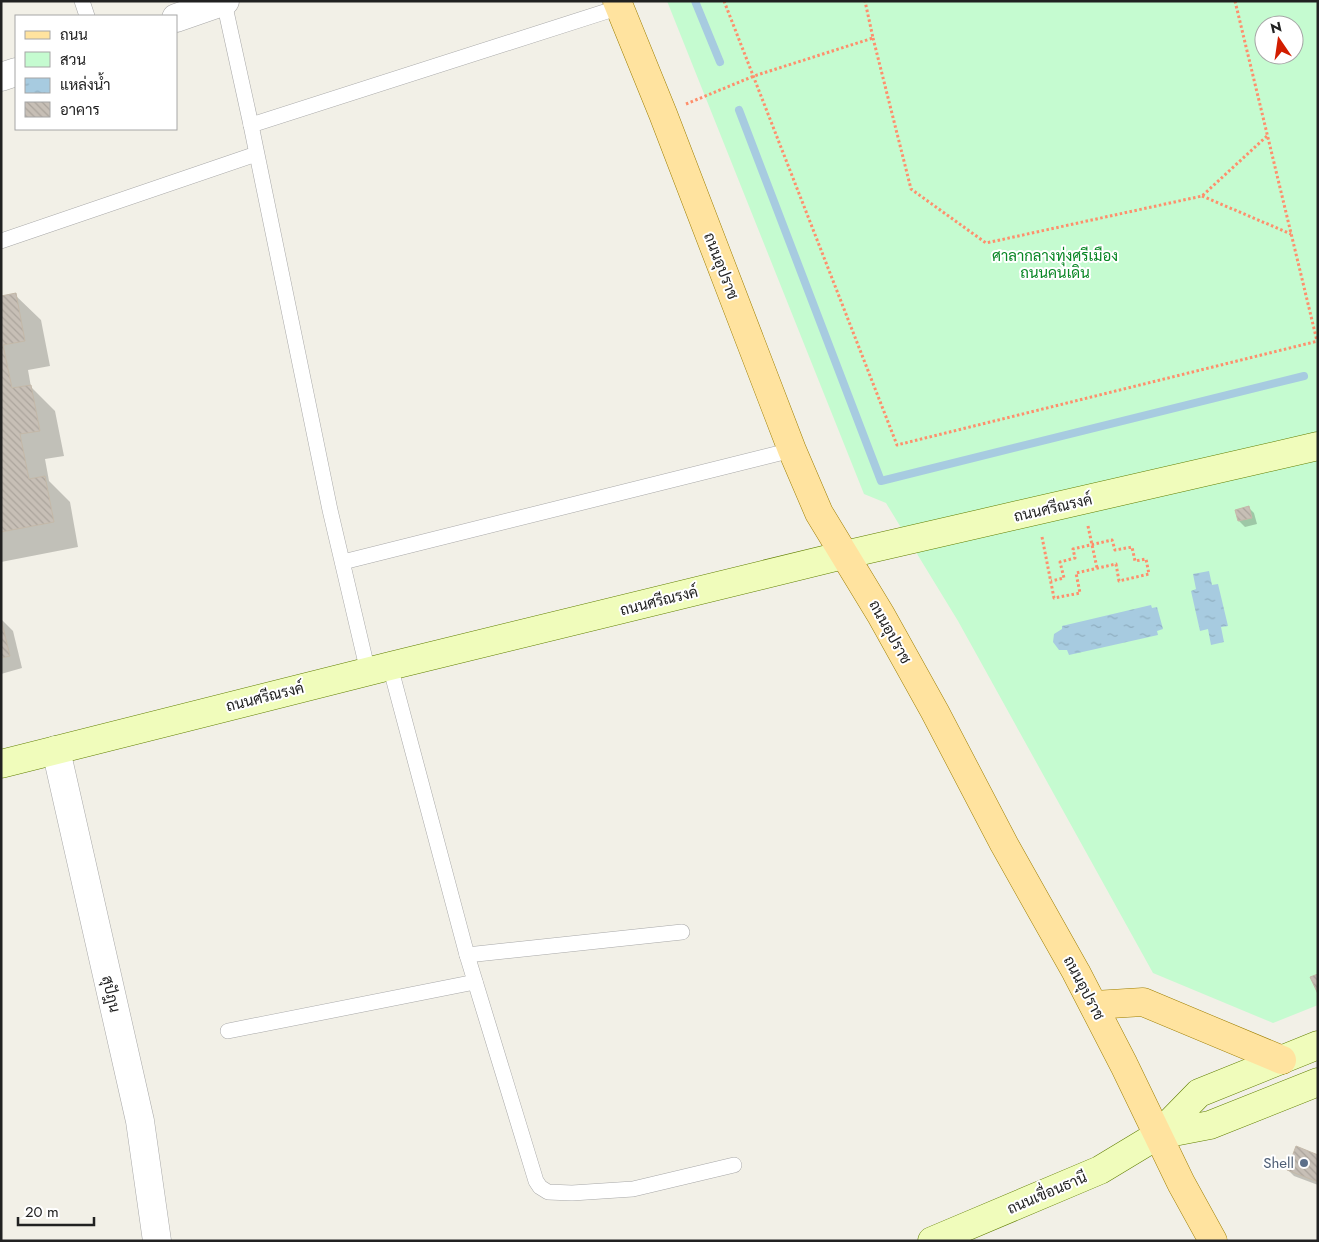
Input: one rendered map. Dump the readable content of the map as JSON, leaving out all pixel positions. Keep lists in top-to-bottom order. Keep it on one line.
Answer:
{"streets":{"main road":["ถนนอุปราช","ถนนศรีณรงค์","ถนนเขื่อนธานี"],"street":["สุปัฎน"]},"crossings":[["ถนนอุปราช","ถนนศรีณรงค์"],["ถนนอุปราช","ถนนเขื่อนธานี"],["ถนนศรีณรงค์","สุปัฎน"]],"parks":["ศาลากลางทุ่งศรีเมือง ถนนคนเดิน"],"places":["Shell"],"legend":["ถนน","สวน","แหล่งน้ำ","อาคาร"],"scale_bar":"20 m","north":"top"}
